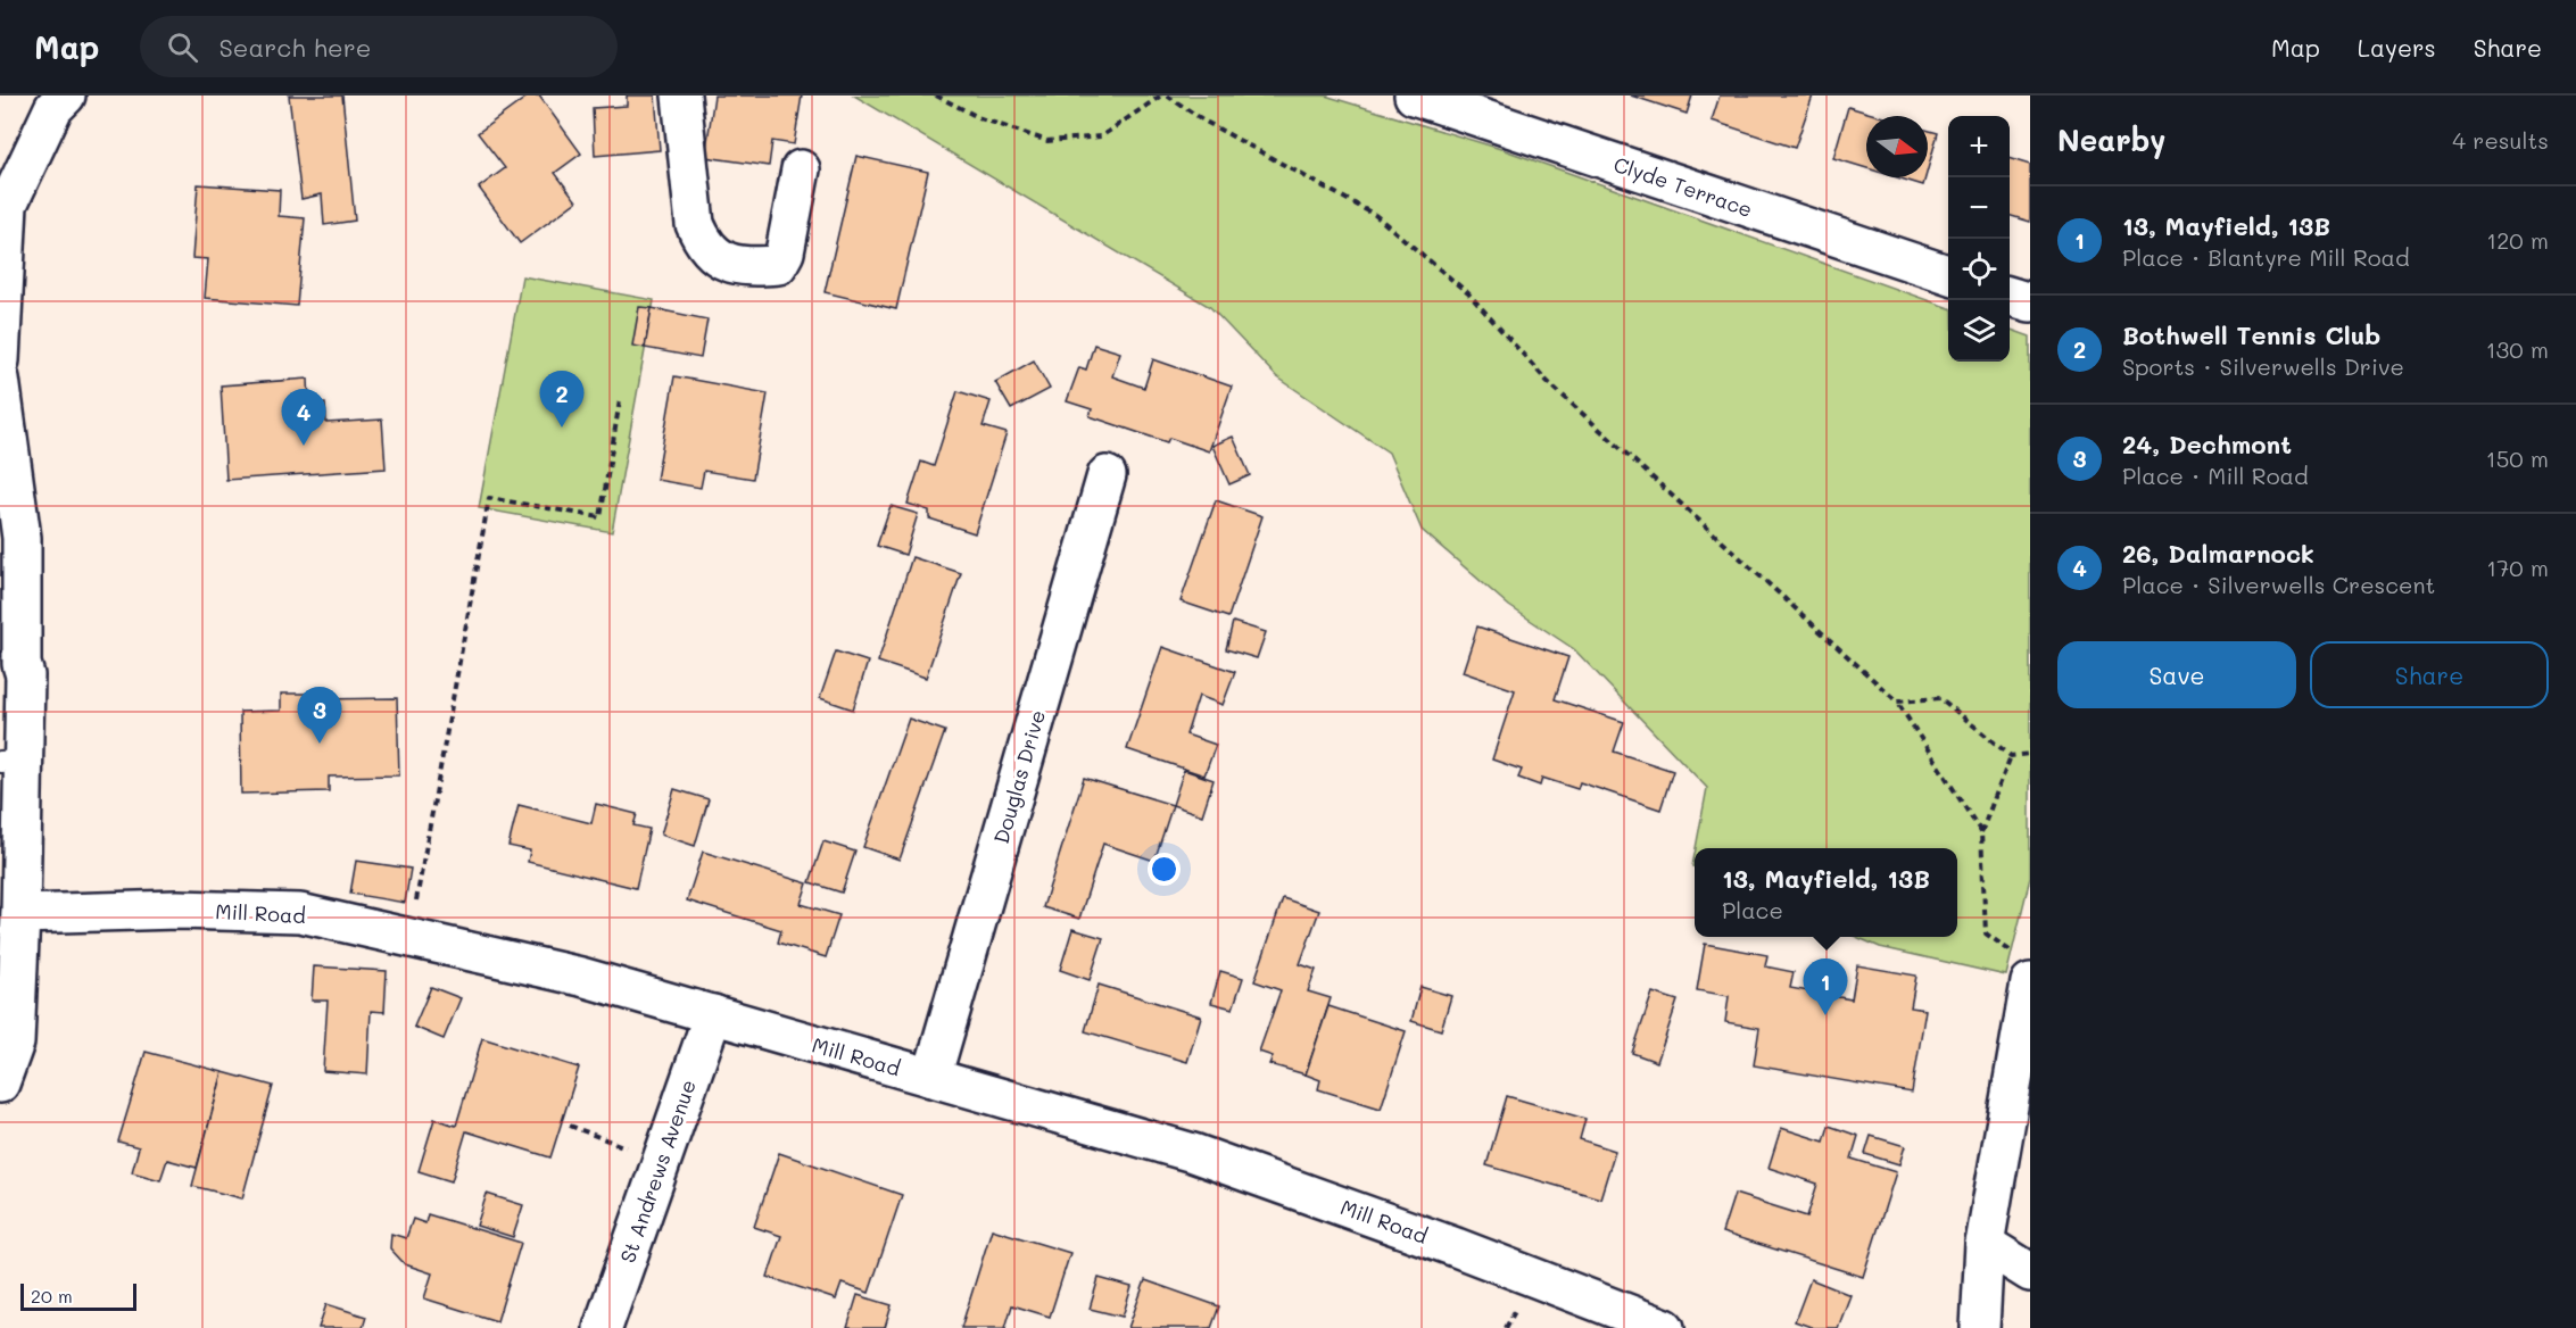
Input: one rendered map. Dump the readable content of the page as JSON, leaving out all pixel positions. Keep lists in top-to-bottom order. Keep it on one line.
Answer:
{"streets":{"street":["Clyde Terrace","Douglas Drive","Mill Road","St Andrews Avenue"]},"crossings":[["Douglas Drive","Mill Road"],["Mill Road","St Andrews Avenue"]],"scale_bar":"20 m","north":"right","page":{"header":"Map","search":"Search here","nav":["Map","Layers","Share"],"heading":["Nearby","4 results"],"map_buttons":["+","−"],"list":[{"mark":"1","name":"13, Mayfield, 13B","note":"Place · Blantyre Mill Road","value":"120 m"},{"mark":"2","name":"Bothwell Tennis Club","note":"Sports · Silverwells Drive","value":"130 m"},{"mark":"3","name":"24, Dechmont","note":"Place · Mill Road","value":"150 m"},{"mark":"4","name":"26, Dalmarnock","note":"Place · Silverwells Crescent","value":"170 m"}],"pins":["2","4","3","1"],"buttons":["Save","Share"],"popup":["13, Mayfield, 13B","Place"],"scale":"20 m"}}
